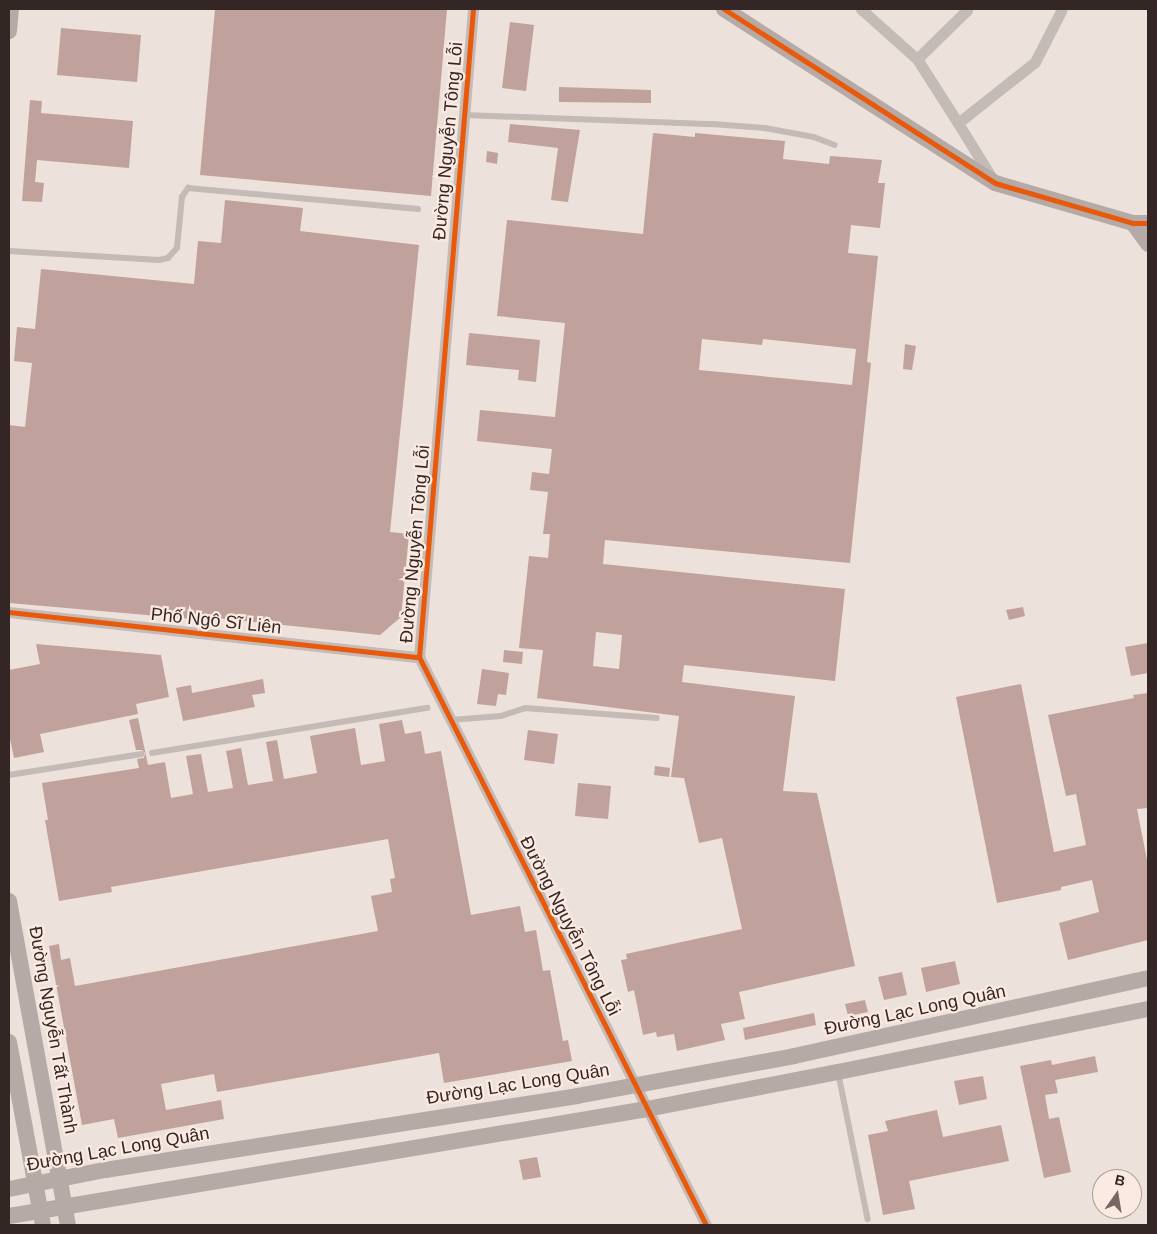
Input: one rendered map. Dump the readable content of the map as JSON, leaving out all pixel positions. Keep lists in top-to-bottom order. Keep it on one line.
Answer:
{"streets":{"main road":["Đường Lạc Long Quân","Đường Nguyễn Tất Thành"],"street":["Đường Nguyễn Tông Lỗi","Phố Ngô Sĩ Liên"]},"crossings":[["Đường Nguyễn Tông Lỗi","Phố Ngô Sĩ Liên"],["Đường Nguyễn Tông Lỗi","Đường Lạc Long Quân"],["Đường Lạc Long Quân","Đường Nguyễn Tất Thành"]],"north":"top"}
